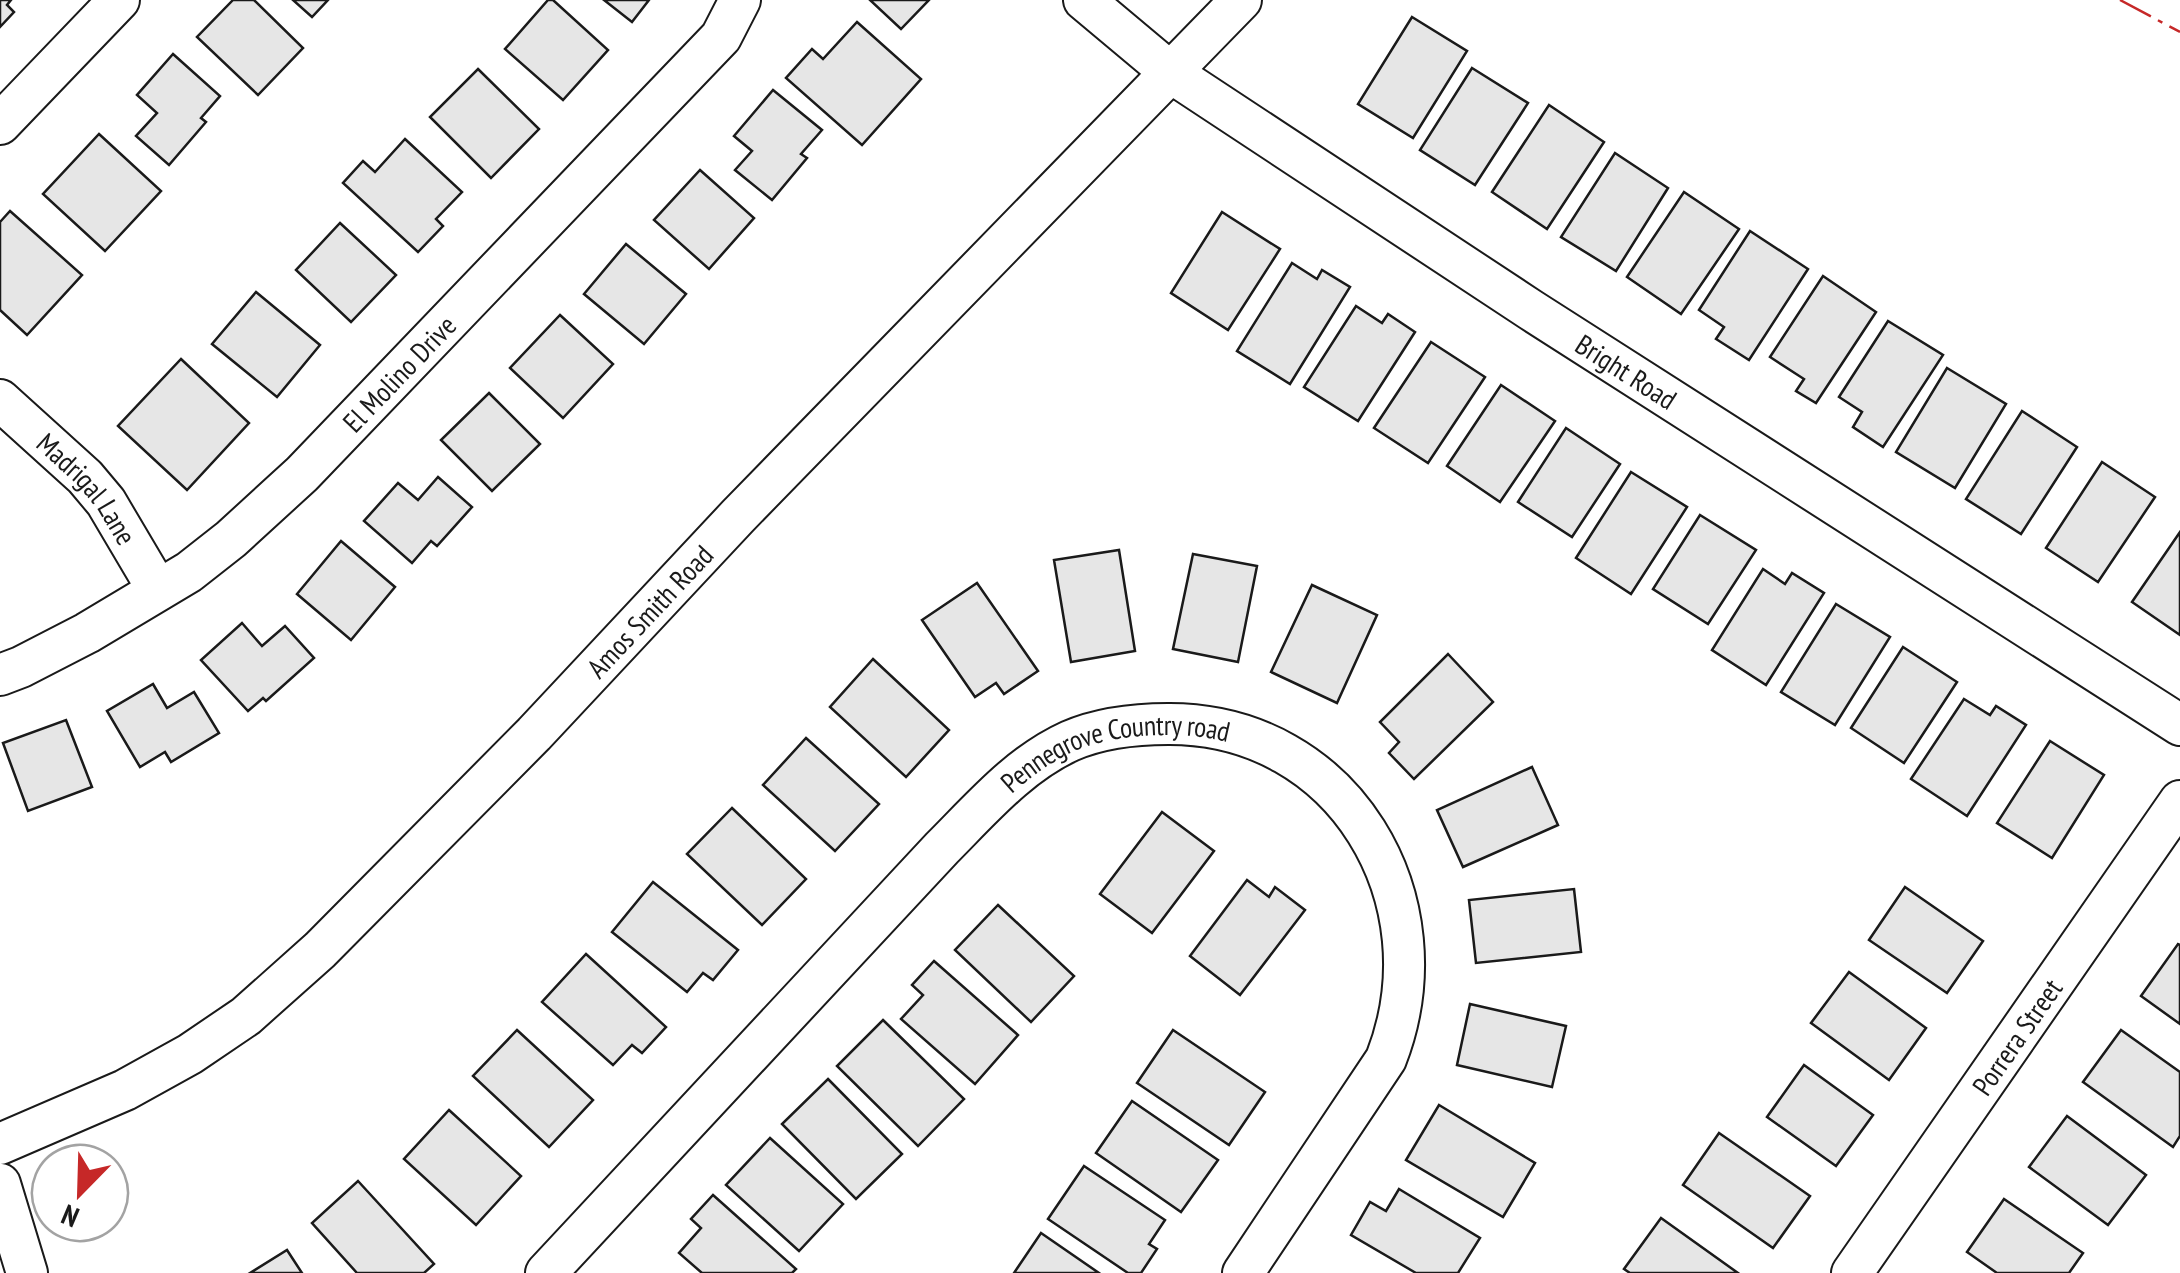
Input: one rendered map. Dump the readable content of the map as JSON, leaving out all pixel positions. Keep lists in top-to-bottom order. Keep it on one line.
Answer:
{"streets":{"street":["Bright Road","El Molino Drive","Madrigal Lane","Amos Smith Road","Pennegrove Country road","Porrera Street"]},"crossings":[["Bright Road","Amos Smith Road"],["El Molino Drive","Madrigal Lane"]],"north":"bottom left"}
